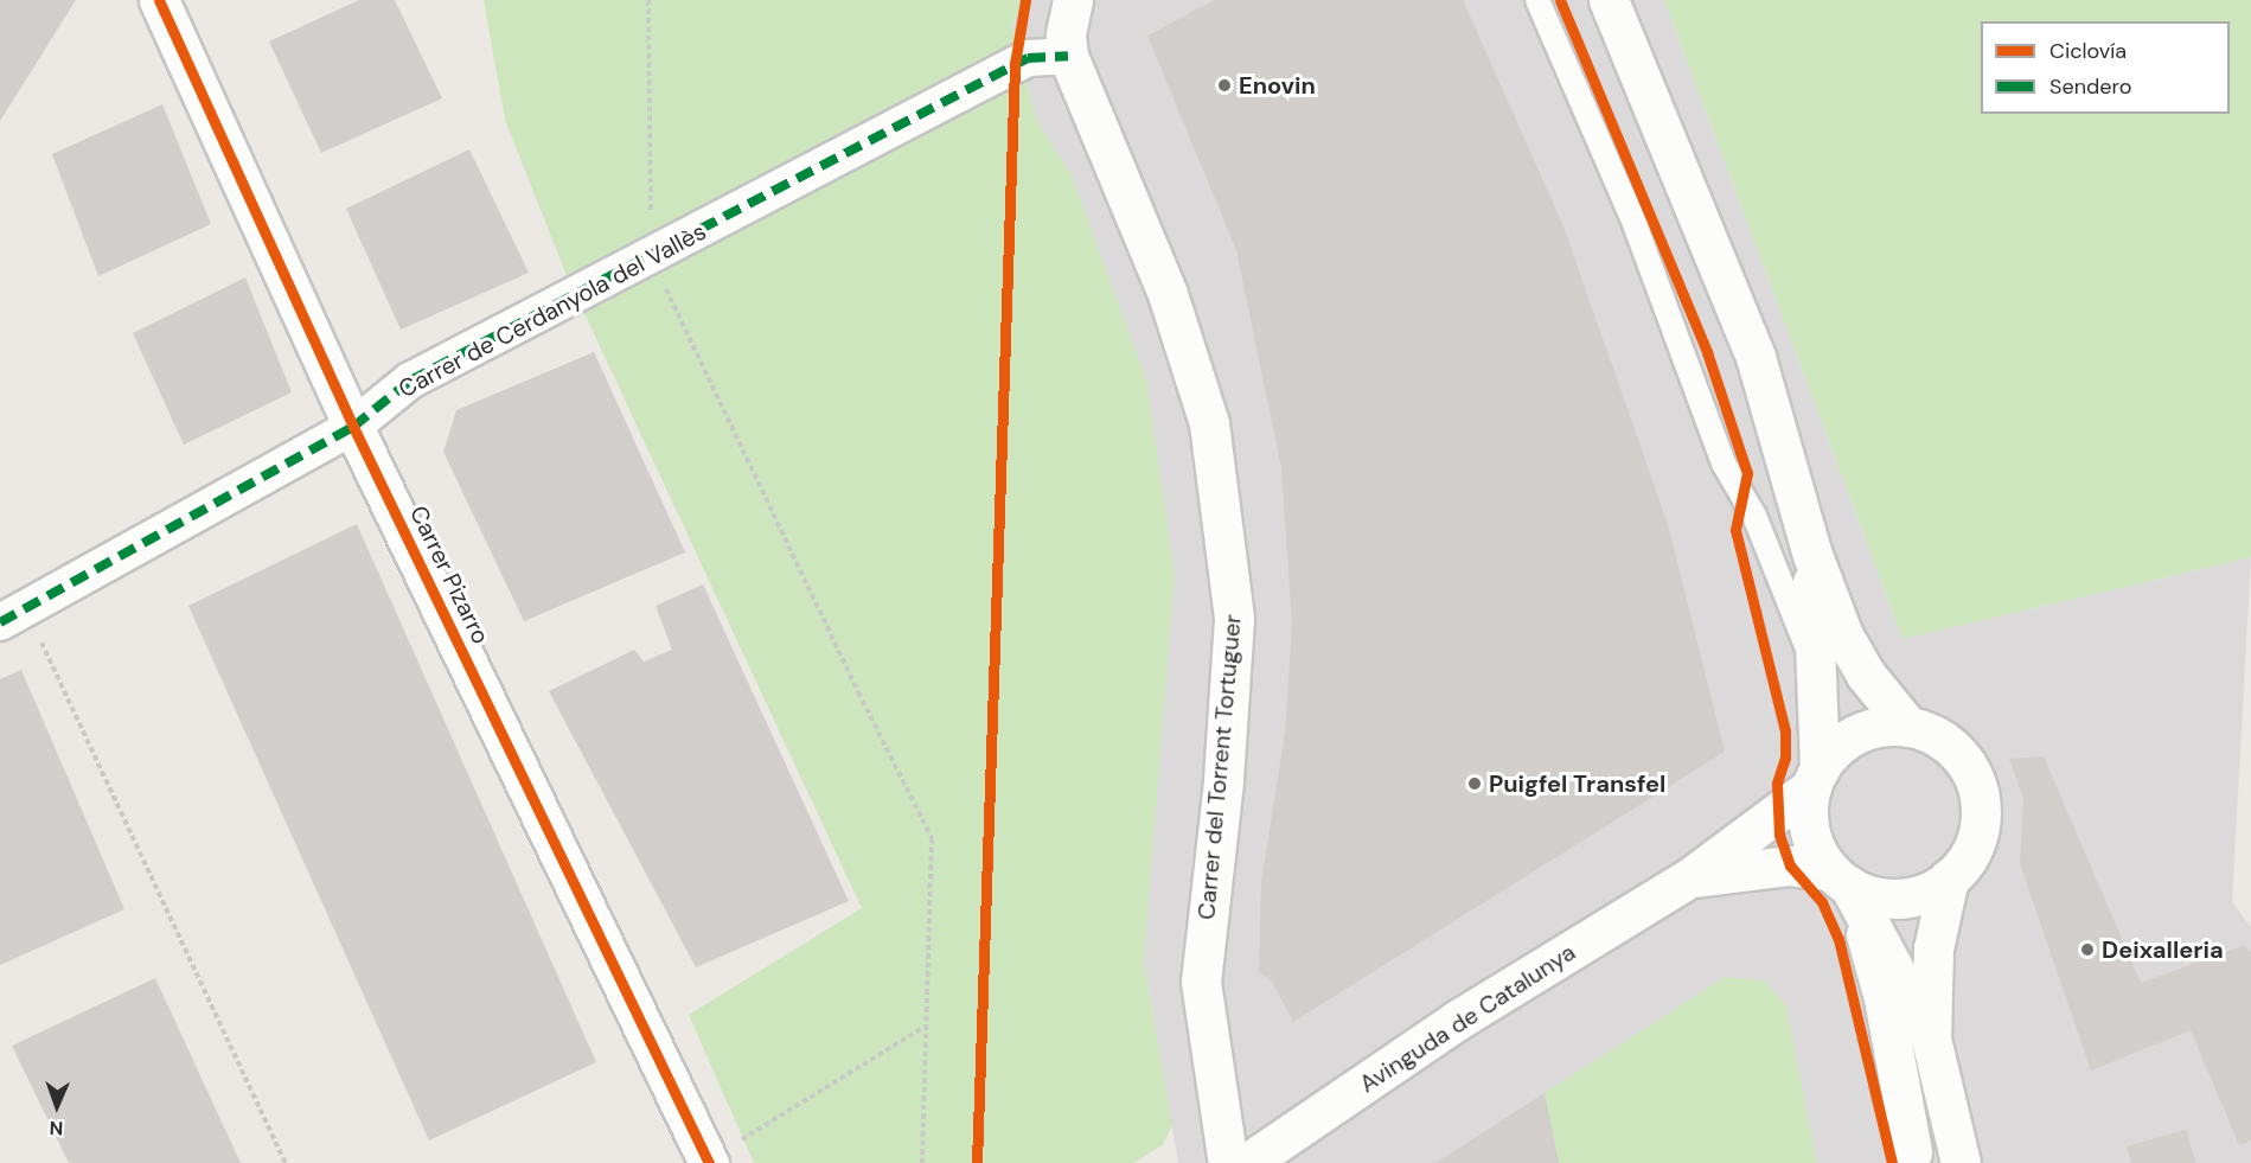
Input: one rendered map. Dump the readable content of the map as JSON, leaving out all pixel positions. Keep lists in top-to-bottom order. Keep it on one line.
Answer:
{"streets":{"street":["Carrer de Cerdanyola del Vallès","Carrer Pizarro","Carrer del Torrent Tortuguer","Avinguda de Catalunya"]},"crossings":[["Carrer de Cerdanyola del Vallès","Carrer Pizarro"],["Carrer de Cerdanyola del Vallès","Carrer del Torrent Tortuguer"]],"places":["Enovin","Puigfel Transfel","Deixalleria"],"legend":["Ciclovía","Sendero"],"north":"bottom"}
